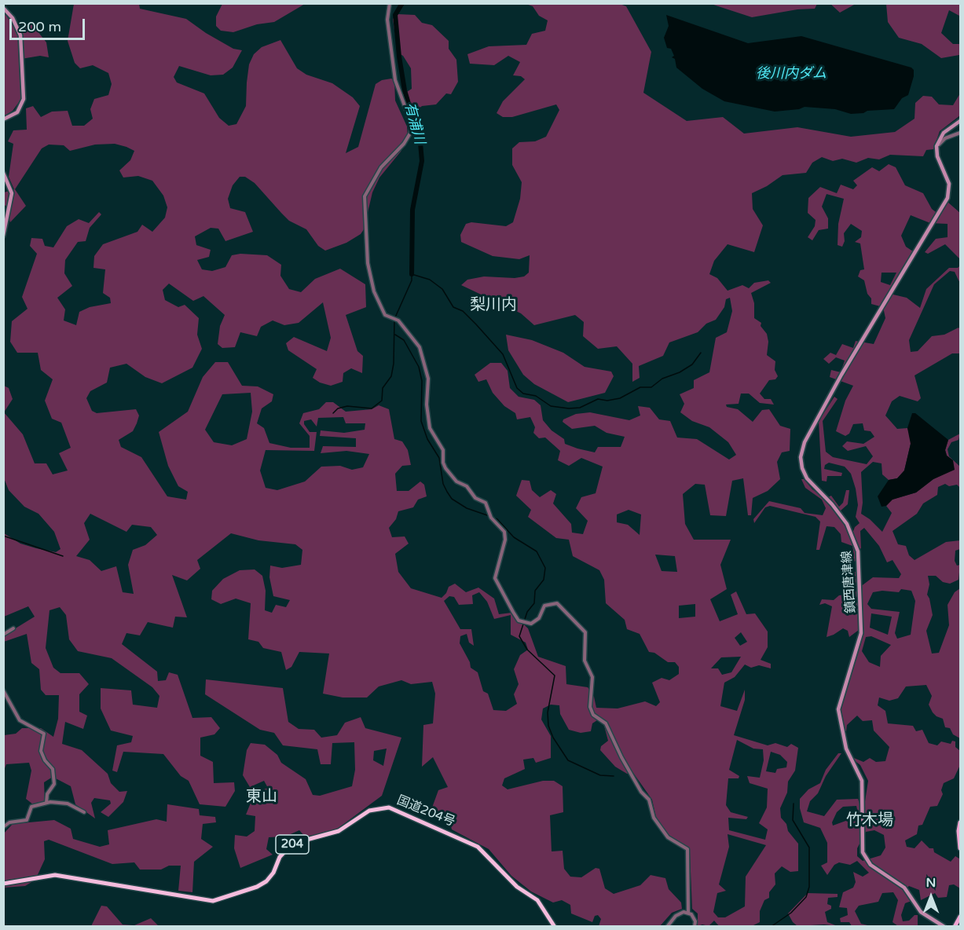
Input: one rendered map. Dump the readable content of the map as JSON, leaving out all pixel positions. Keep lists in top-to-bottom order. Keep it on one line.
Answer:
{"streets":{"highway":["国道204号","204"],"main road":["鎮西唐津線"]},"districts":["梨川内","東山","竹木場"],"water":["後川内ダム","有浦川"],"scale_bar":"200 m","north":"top"}
